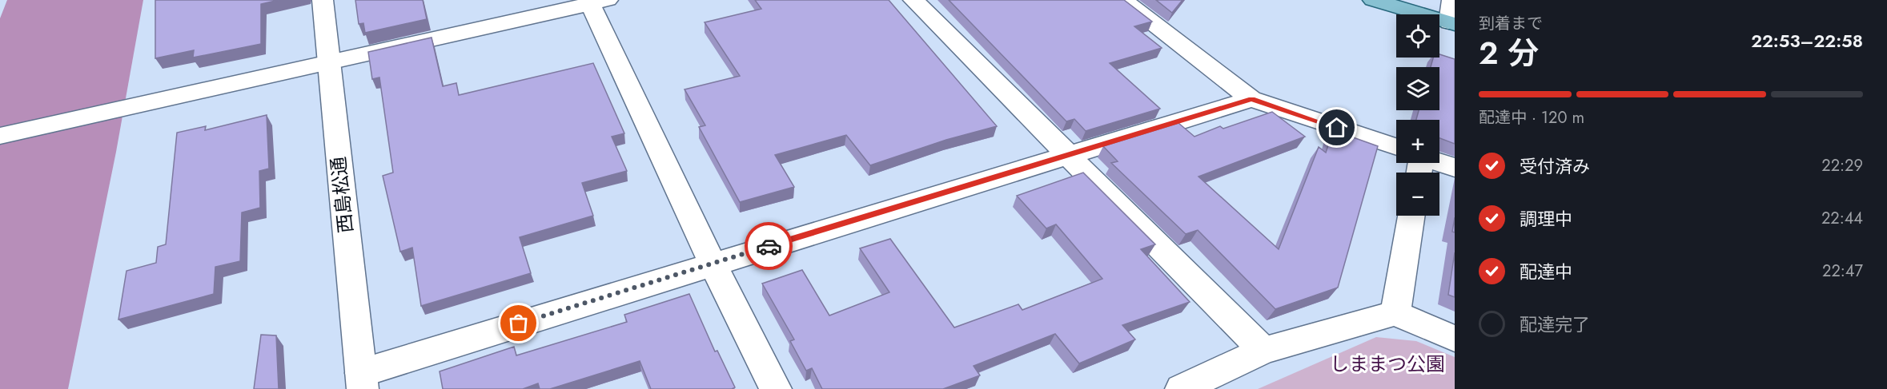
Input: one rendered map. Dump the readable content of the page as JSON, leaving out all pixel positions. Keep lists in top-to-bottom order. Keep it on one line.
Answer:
{"streets":{"street":["西島松通"]},"parks":["しままつ公園"],"page":{"heading":["2 分","到着まで","22:53–22:58"],"map_buttons":["+","−"],"bar":"配達中 · 120 m","list":[["受付済み","22:29"],["調理中","22:44"],["配達中","22:47"],"配達完了"]}}
